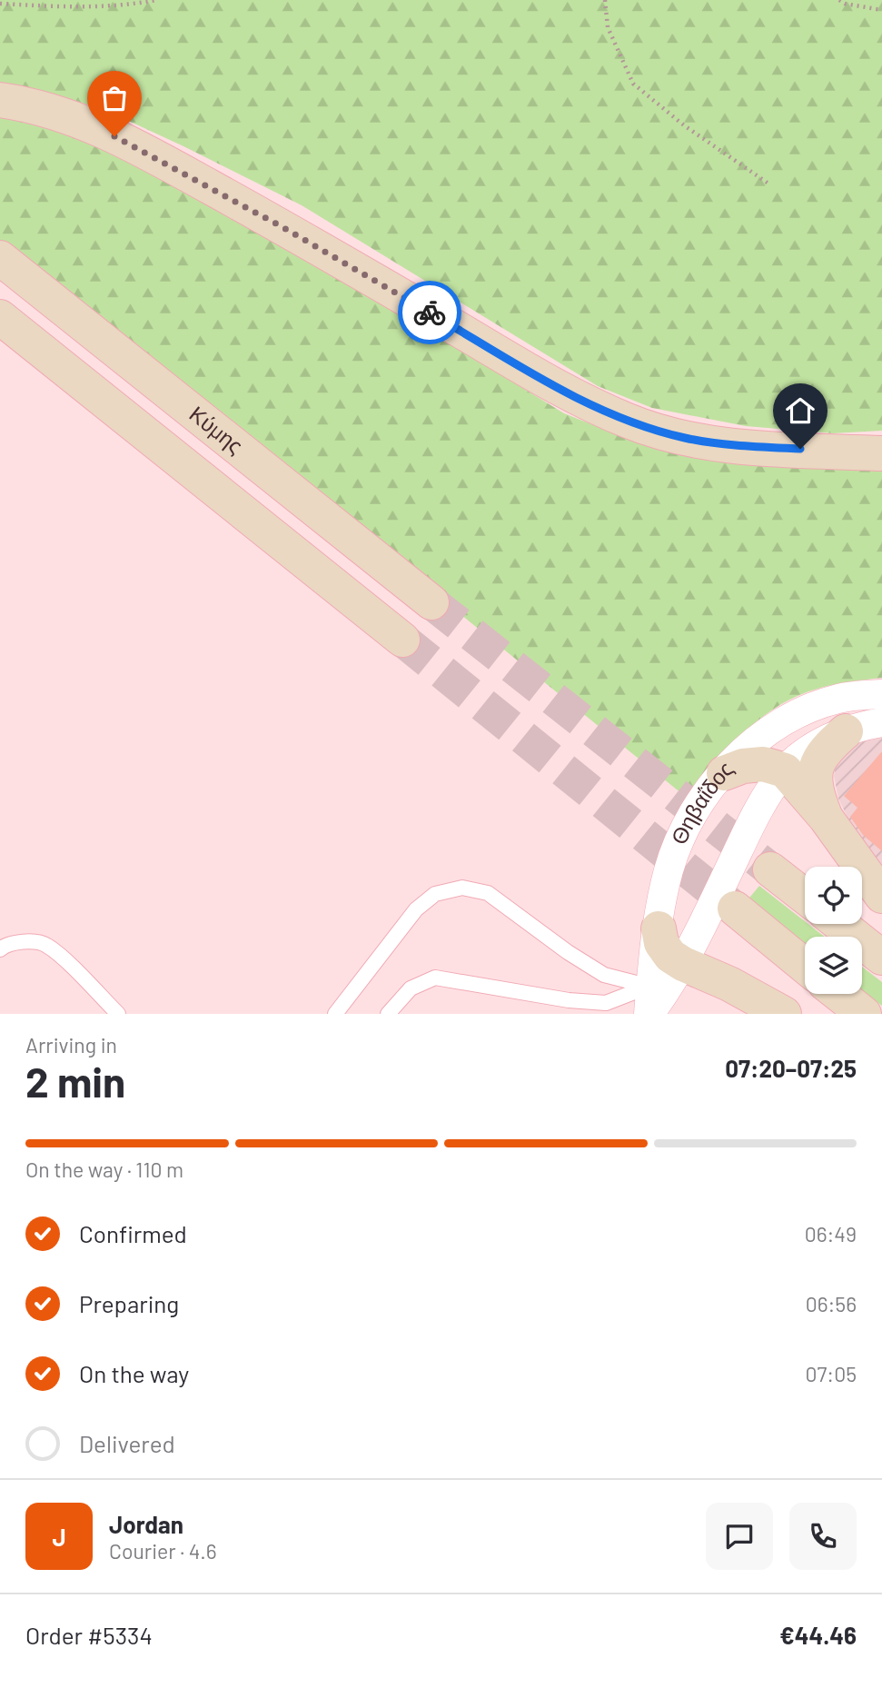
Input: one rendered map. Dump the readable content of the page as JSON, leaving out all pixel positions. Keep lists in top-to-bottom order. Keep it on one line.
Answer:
{"streets":{"main road":["Κύμης"],"street":["Θηβαΐδος"]},"page":{"heading":["2 min","Arriving in","07:20–07:25"],"panel":["Jordan","Courier · 4.6","Order #5334","€44.46"],"bar":"On the way · 110 m","list":[["Confirmed","06:49"],["Preparing","06:56"],["On the way","07:05"],"Delivered"],"round":"J"}}
